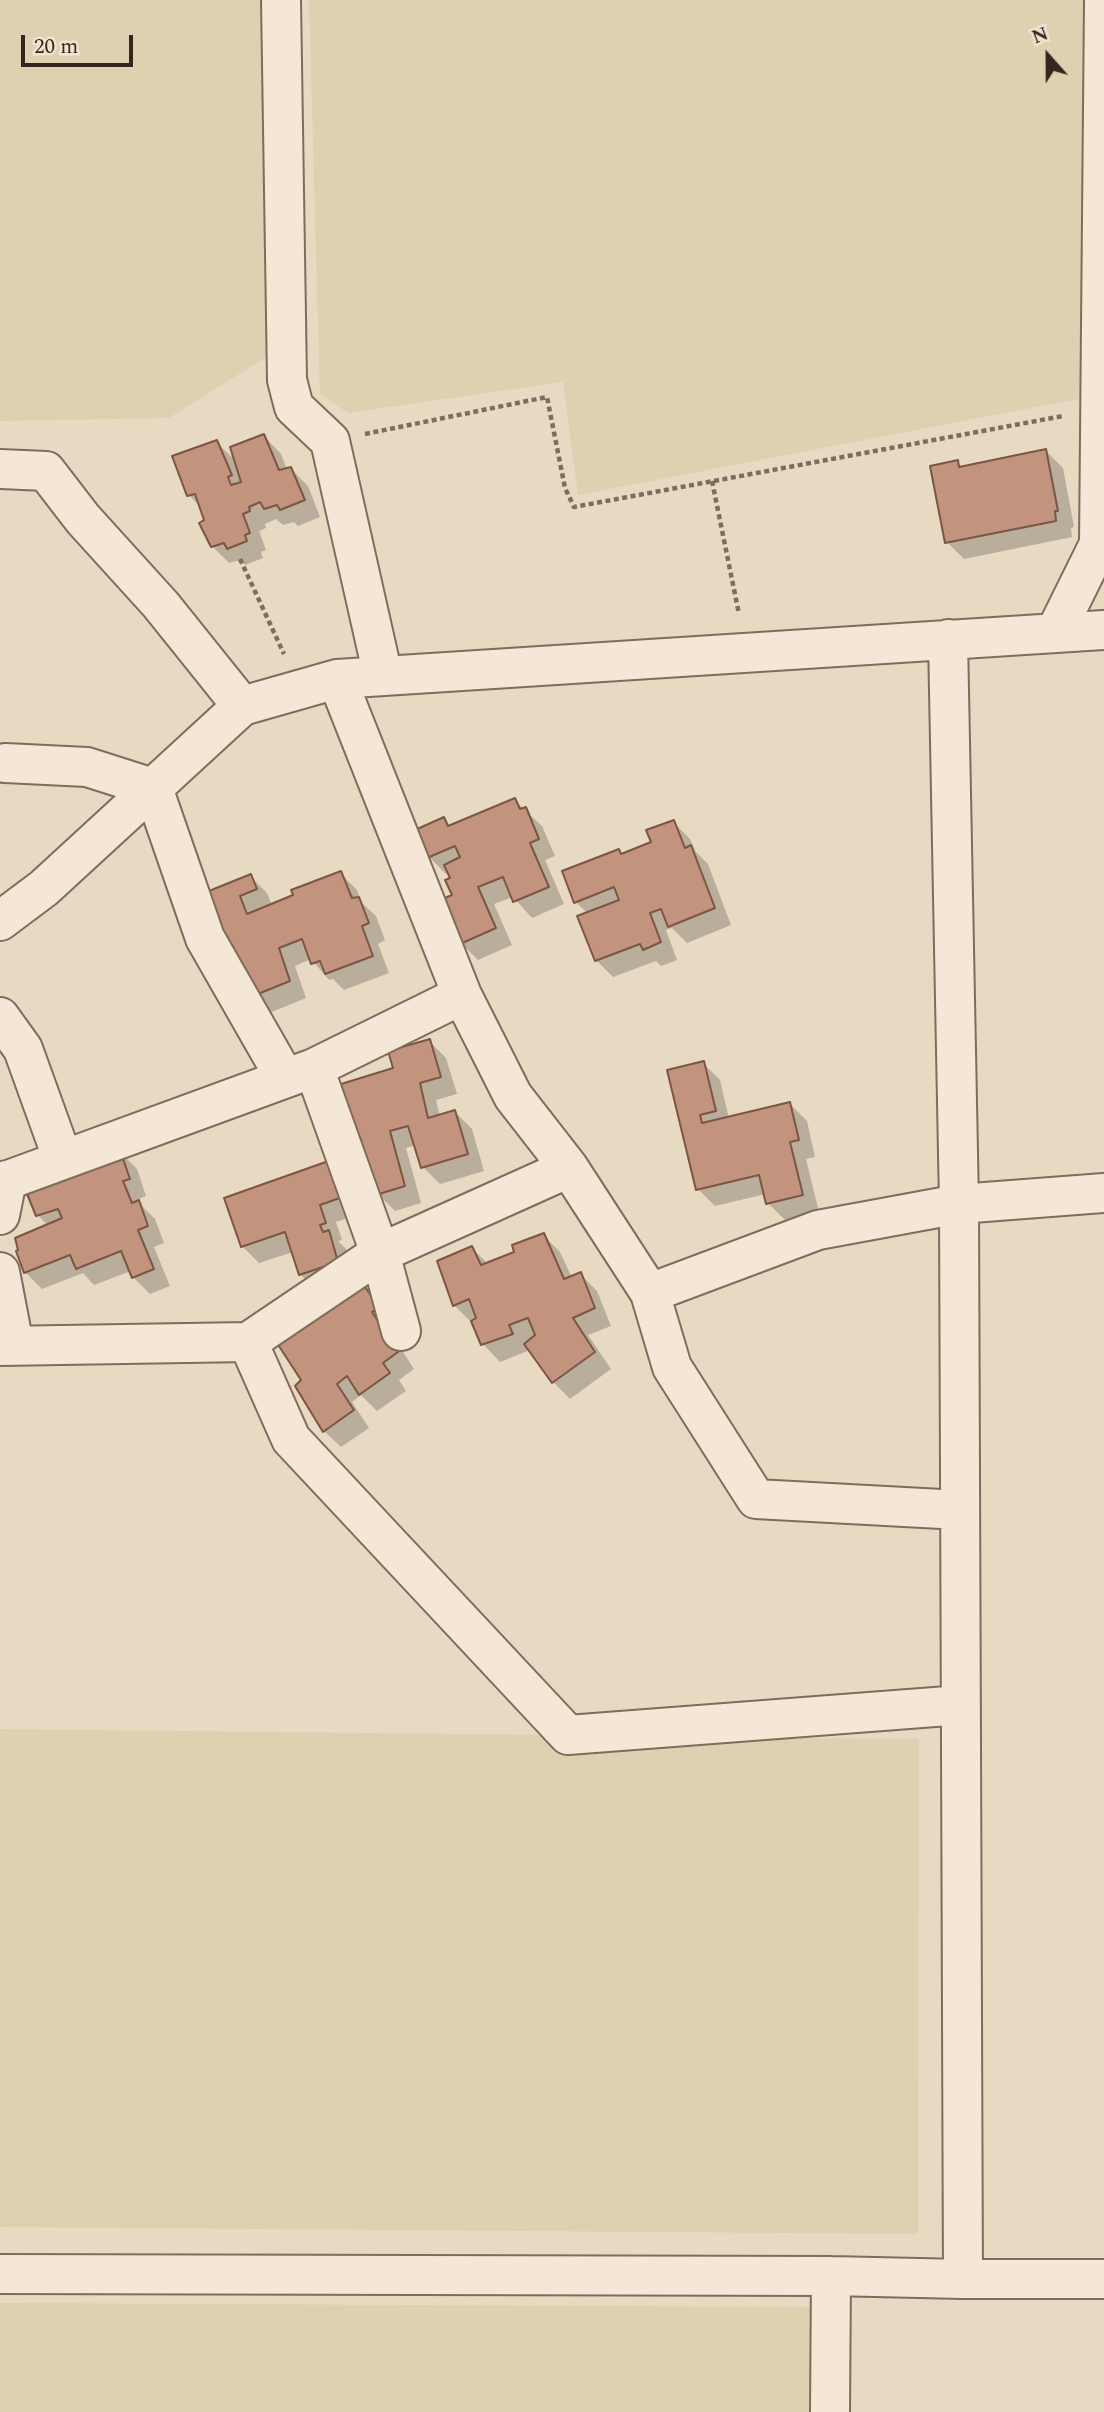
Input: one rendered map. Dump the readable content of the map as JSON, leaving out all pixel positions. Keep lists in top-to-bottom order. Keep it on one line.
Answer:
{"scale_bar":"20 m","north":"top"}
